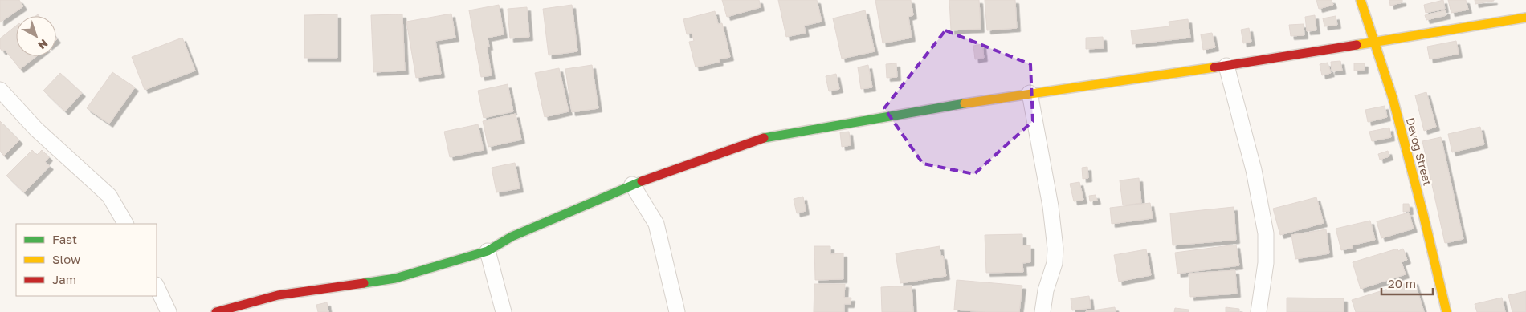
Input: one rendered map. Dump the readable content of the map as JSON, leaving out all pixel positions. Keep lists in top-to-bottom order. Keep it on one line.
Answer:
{"streets":{"street":["Devog Street"]},"legend":["Fast","Slow","Jam"],"scale_bar":"20 m","north":"bottom right"}
